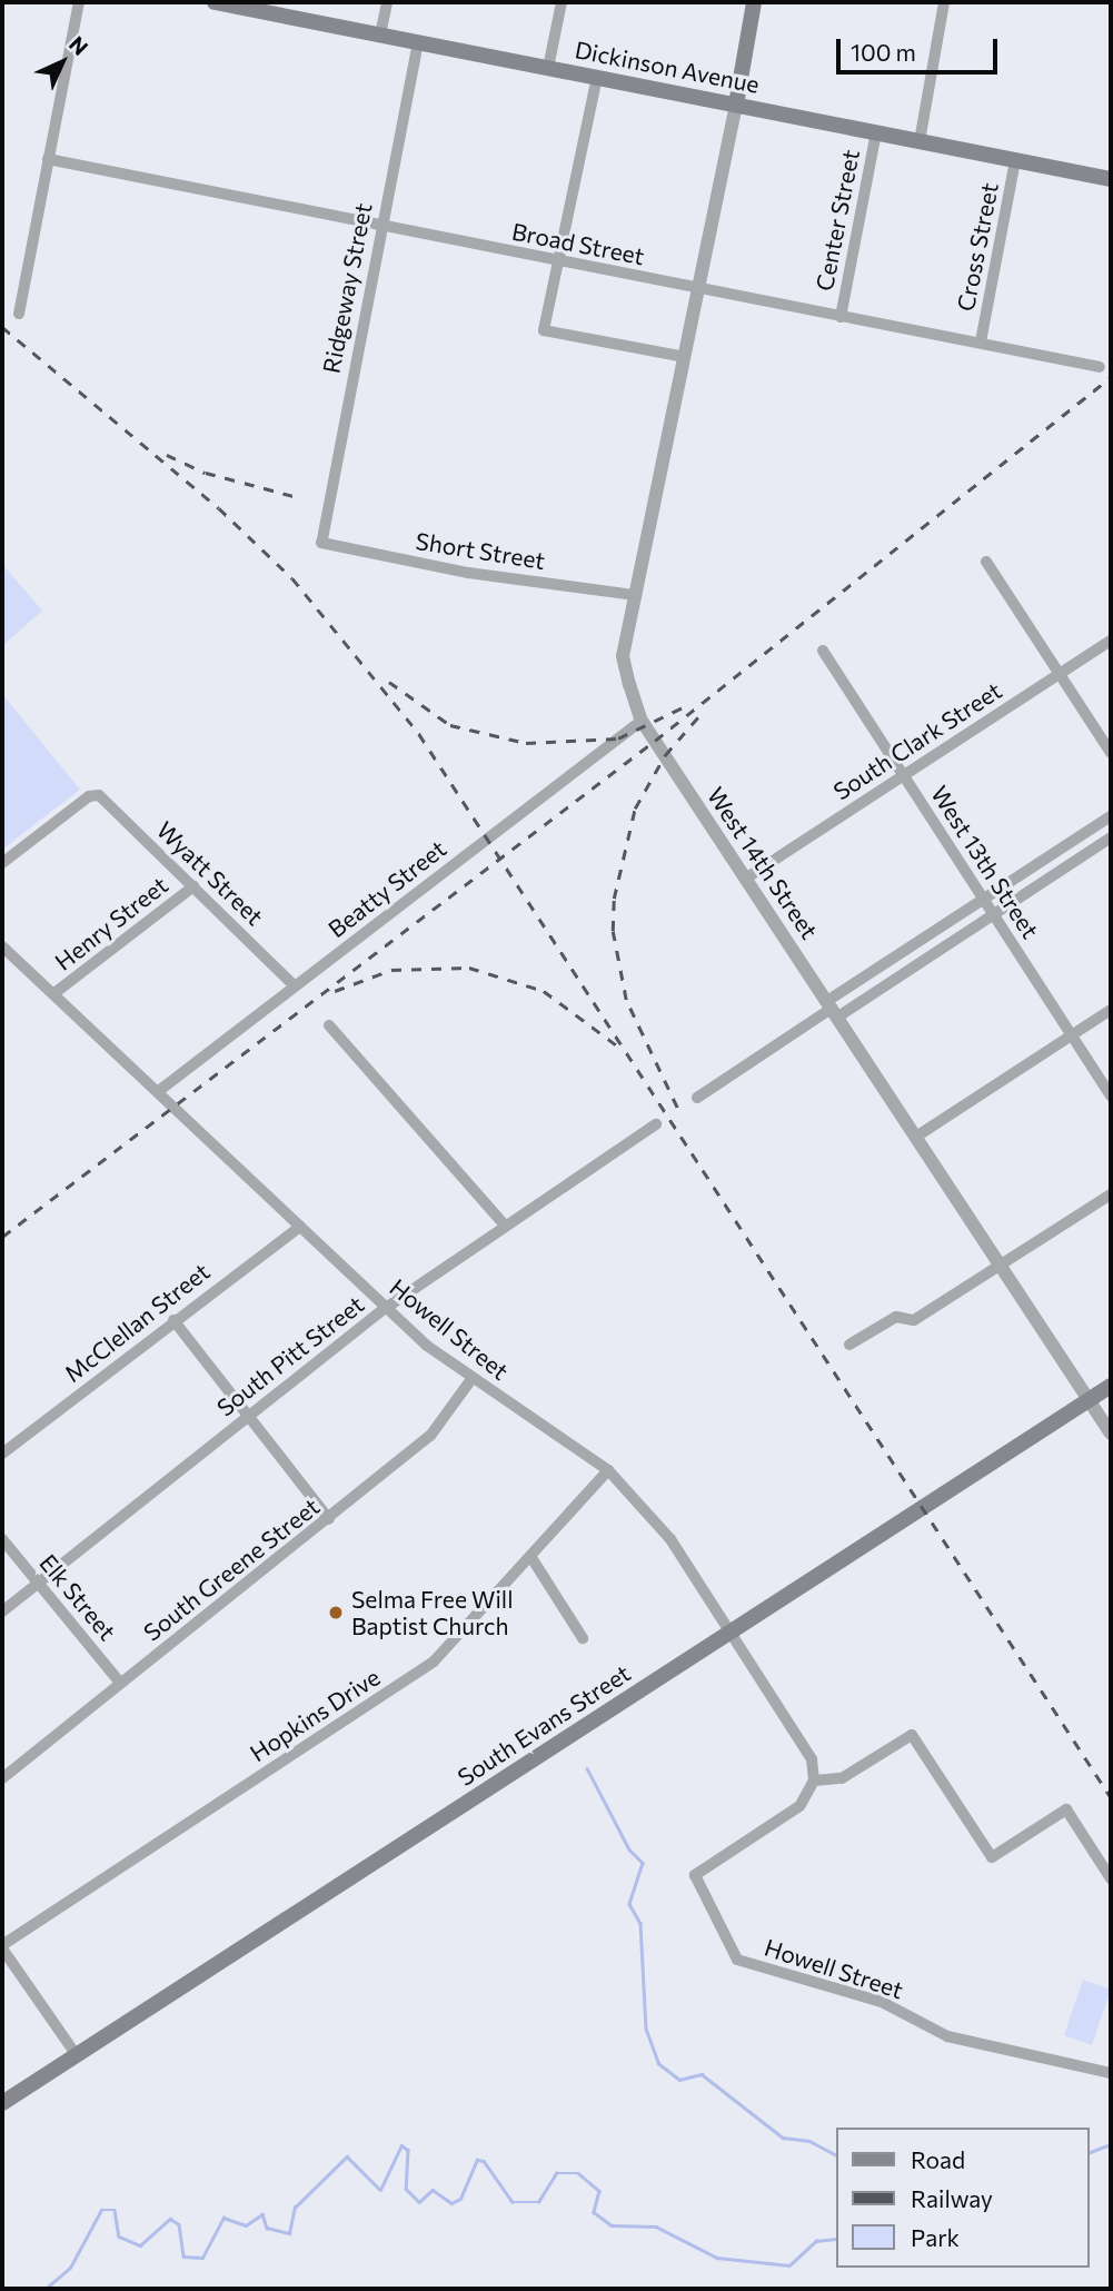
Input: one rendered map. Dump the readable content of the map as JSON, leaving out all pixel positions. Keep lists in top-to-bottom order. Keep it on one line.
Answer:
{"streets":{"main road":["Dickinson Avenue","South Evans Street"],"street":["Center Street","Broad Street","Cross Street","Ridgeway Street","Short Street","South Clark Street","West 13th Street","West 14th Street","Wyatt Street","Beatty Street","Henry Street","McClellan Street","Howell Street","South Pitt Street","South Greene Street","Elk Street","Hopkins Drive"]},"crossings":[["Dickinson Avenue","Center Street"],["Dickinson Avenue","Cross Street"],["Dickinson Avenue","Ridgeway Street"],["Dickinson Avenue","West 14th Street"],["Center Street","Broad Street"],["Broad Street","Cross Street"],["Broad Street","Ridgeway Street"],["Broad Street","West 14th Street"],["Ridgeway Street","Short Street"],["Short Street","West 14th Street"],["South Clark Street","West 13th Street"],["South Clark Street","West 14th Street"],["West 14th Street","Beatty Street"],["West 14th Street","South Evans Street"],["Wyatt Street","Beatty Street"],["Wyatt Street","Henry Street"],["Beatty Street","Howell Street"],["Henry Street","Howell Street"],["McClellan Street","Howell Street"],["Howell Street","South Pitt Street"],["Howell Street","South Greene Street"],["Howell Street","Hopkins Drive"],["Howell Street","South Evans Street"],["South Pitt Street","Elk Street"],["South Greene Street","Elk Street"]],"places":["Selma Free Will Baptist Church"],"legend":["Road","Railway","Park"],"scale_bar":"100 m","north":"top right"}
